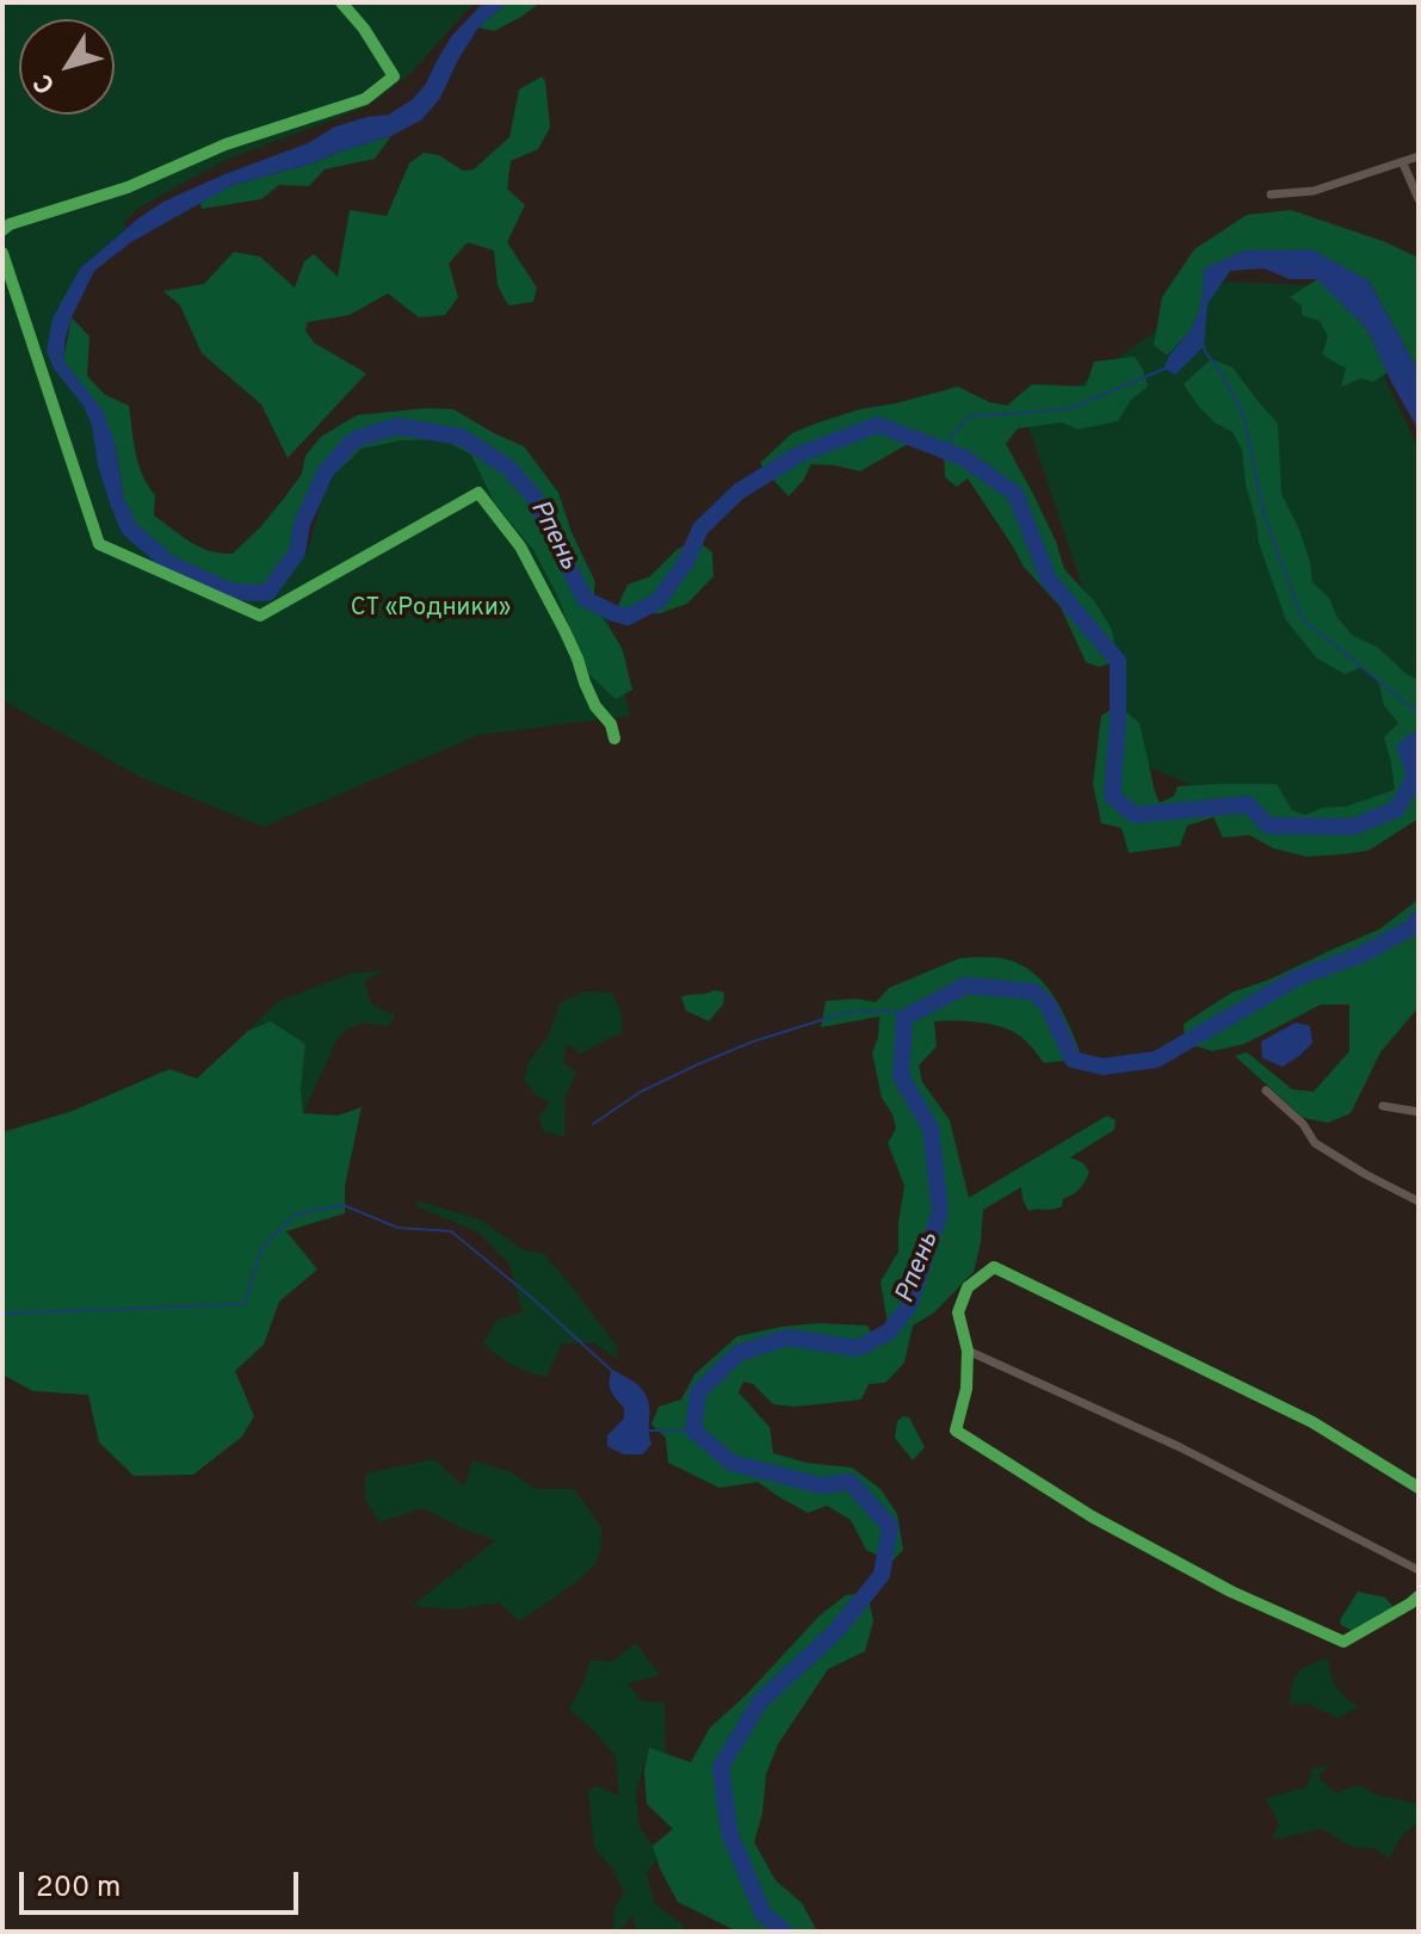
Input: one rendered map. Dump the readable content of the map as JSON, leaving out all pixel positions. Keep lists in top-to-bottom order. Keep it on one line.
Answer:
{"water":["Рпень"],"parks":["СТ «Родники»"],"scale_bar":"200 m","north":"bottom left"}
